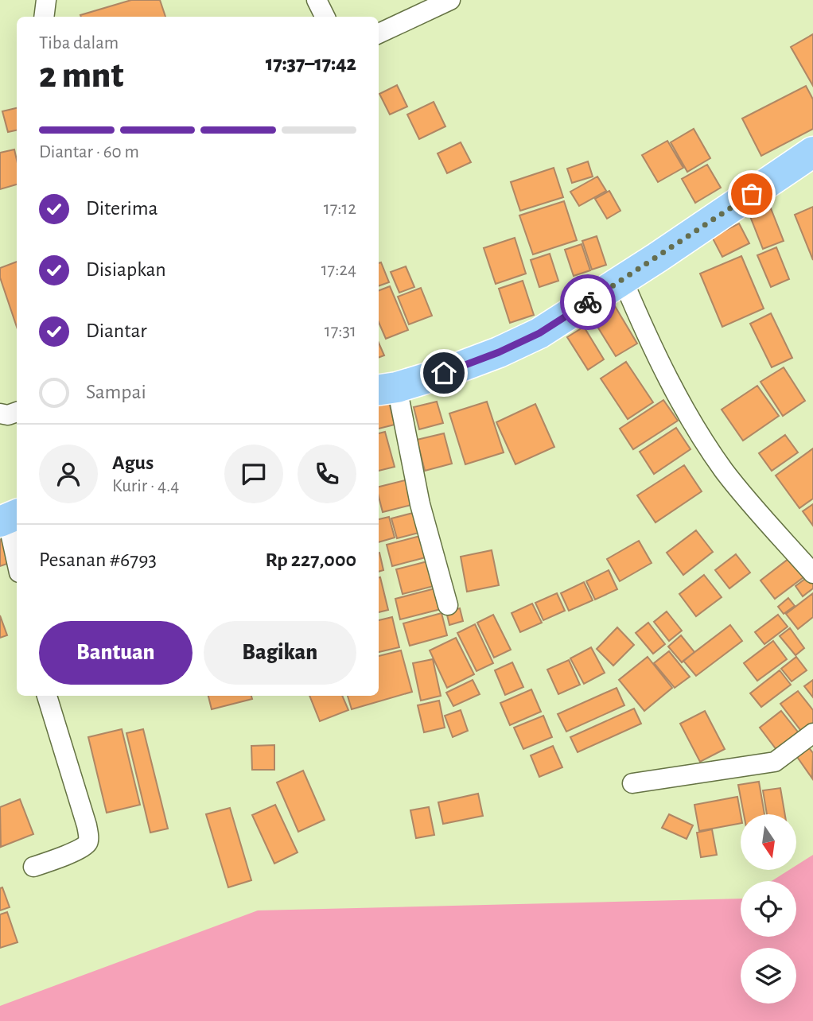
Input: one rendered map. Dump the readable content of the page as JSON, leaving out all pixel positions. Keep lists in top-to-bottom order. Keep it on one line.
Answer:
{"north":"bottom","page":{"heading":["2 mnt","Tiba dalam","17:37–17:42"],"panel":["Agus","Kurir · 4.4","Pesanan #6793","Rp 227,000"],"bar":"Diantar · 60 m","list":[["Diterima","17:12"],["Disiapkan","17:24"],["Diantar","17:31"],"Sampai"],"buttons":["Bantuan","Bagikan"]}}
